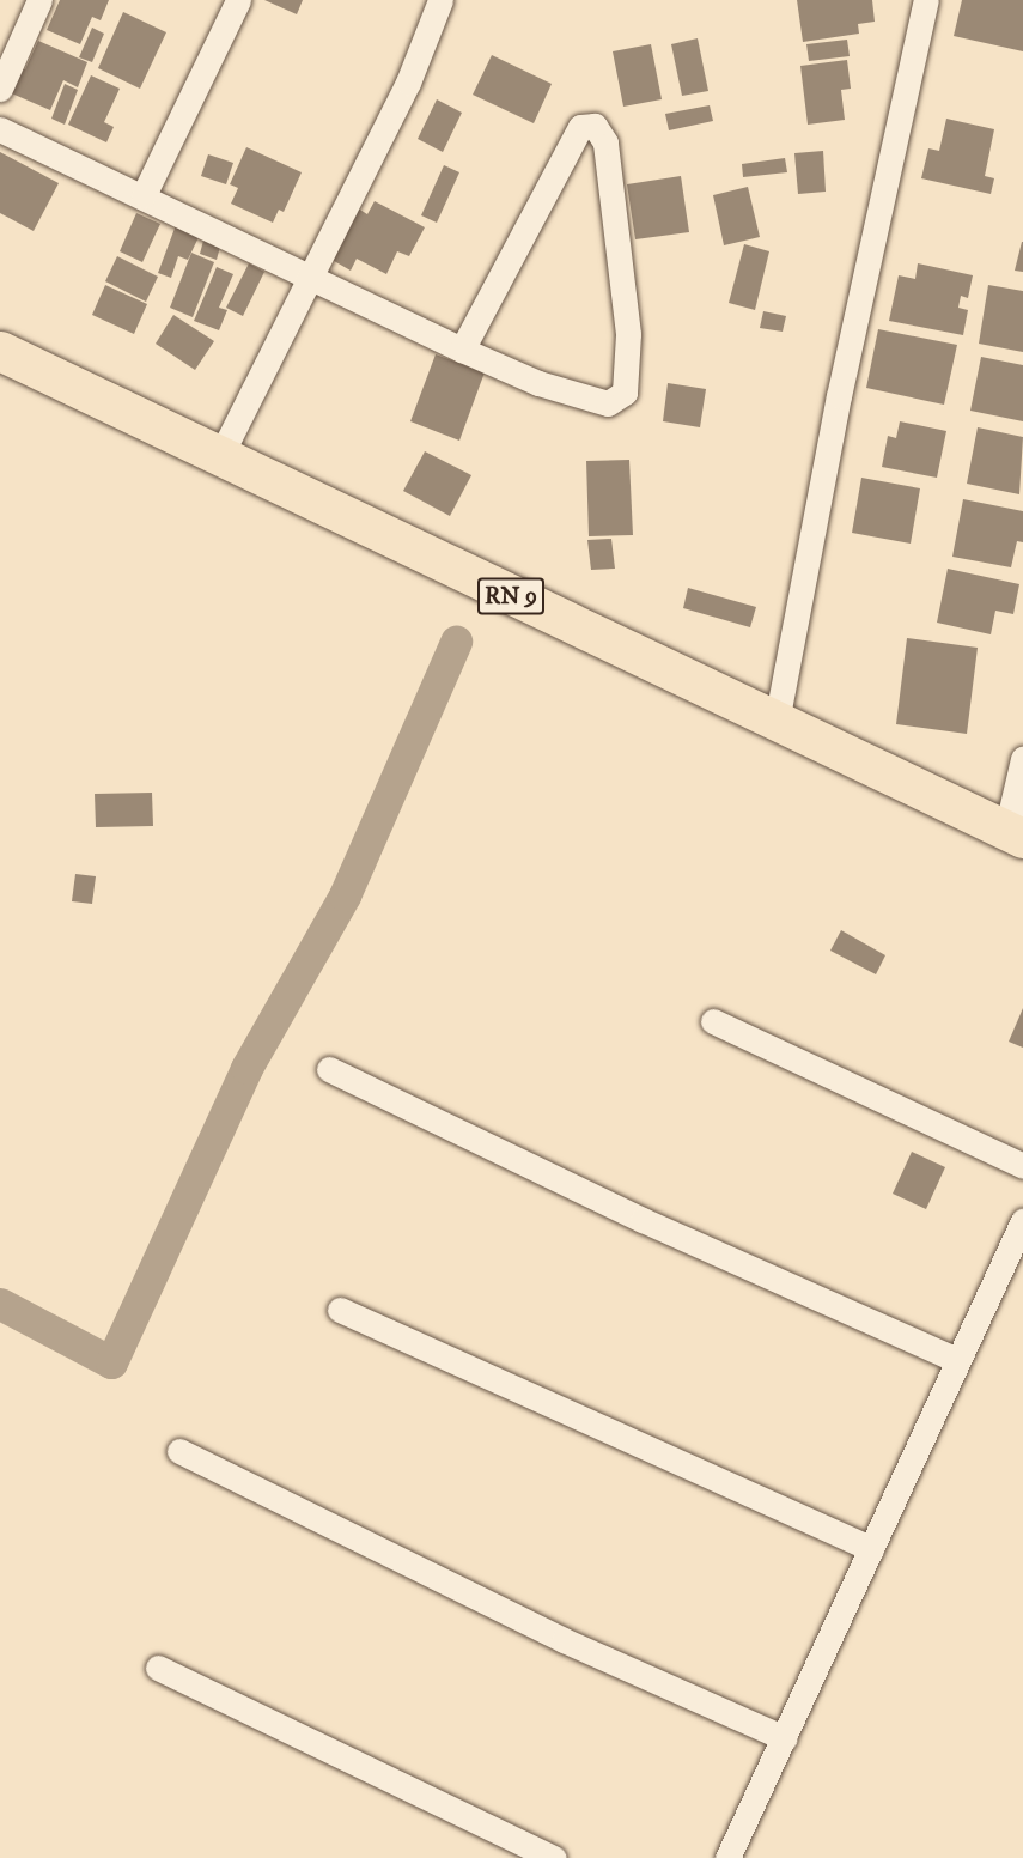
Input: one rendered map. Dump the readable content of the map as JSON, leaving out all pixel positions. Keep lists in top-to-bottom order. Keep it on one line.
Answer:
{"streets":{"main road":["RN 9"]}}
